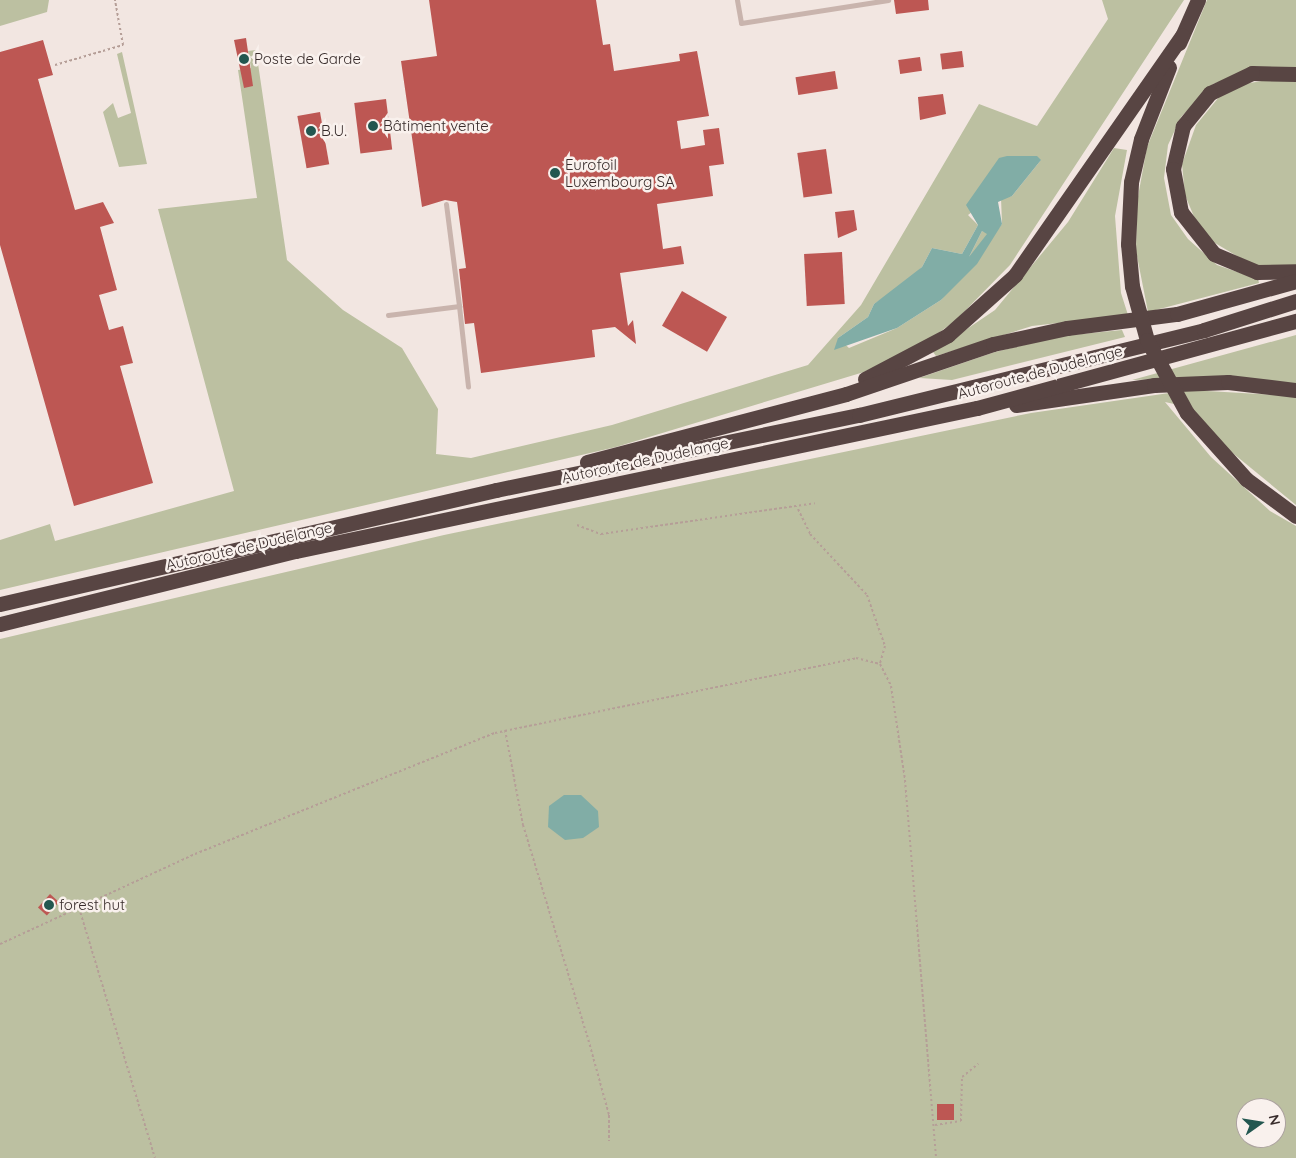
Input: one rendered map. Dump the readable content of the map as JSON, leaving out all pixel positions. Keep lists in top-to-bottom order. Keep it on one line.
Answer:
{"streets":{"highway":["Autoroute de Dudelange"]},"places":["Poste de Garde","Bâtiment vente","B.U.","Eurofoil Luxembourg SA","forest hut"],"north":"right"}
